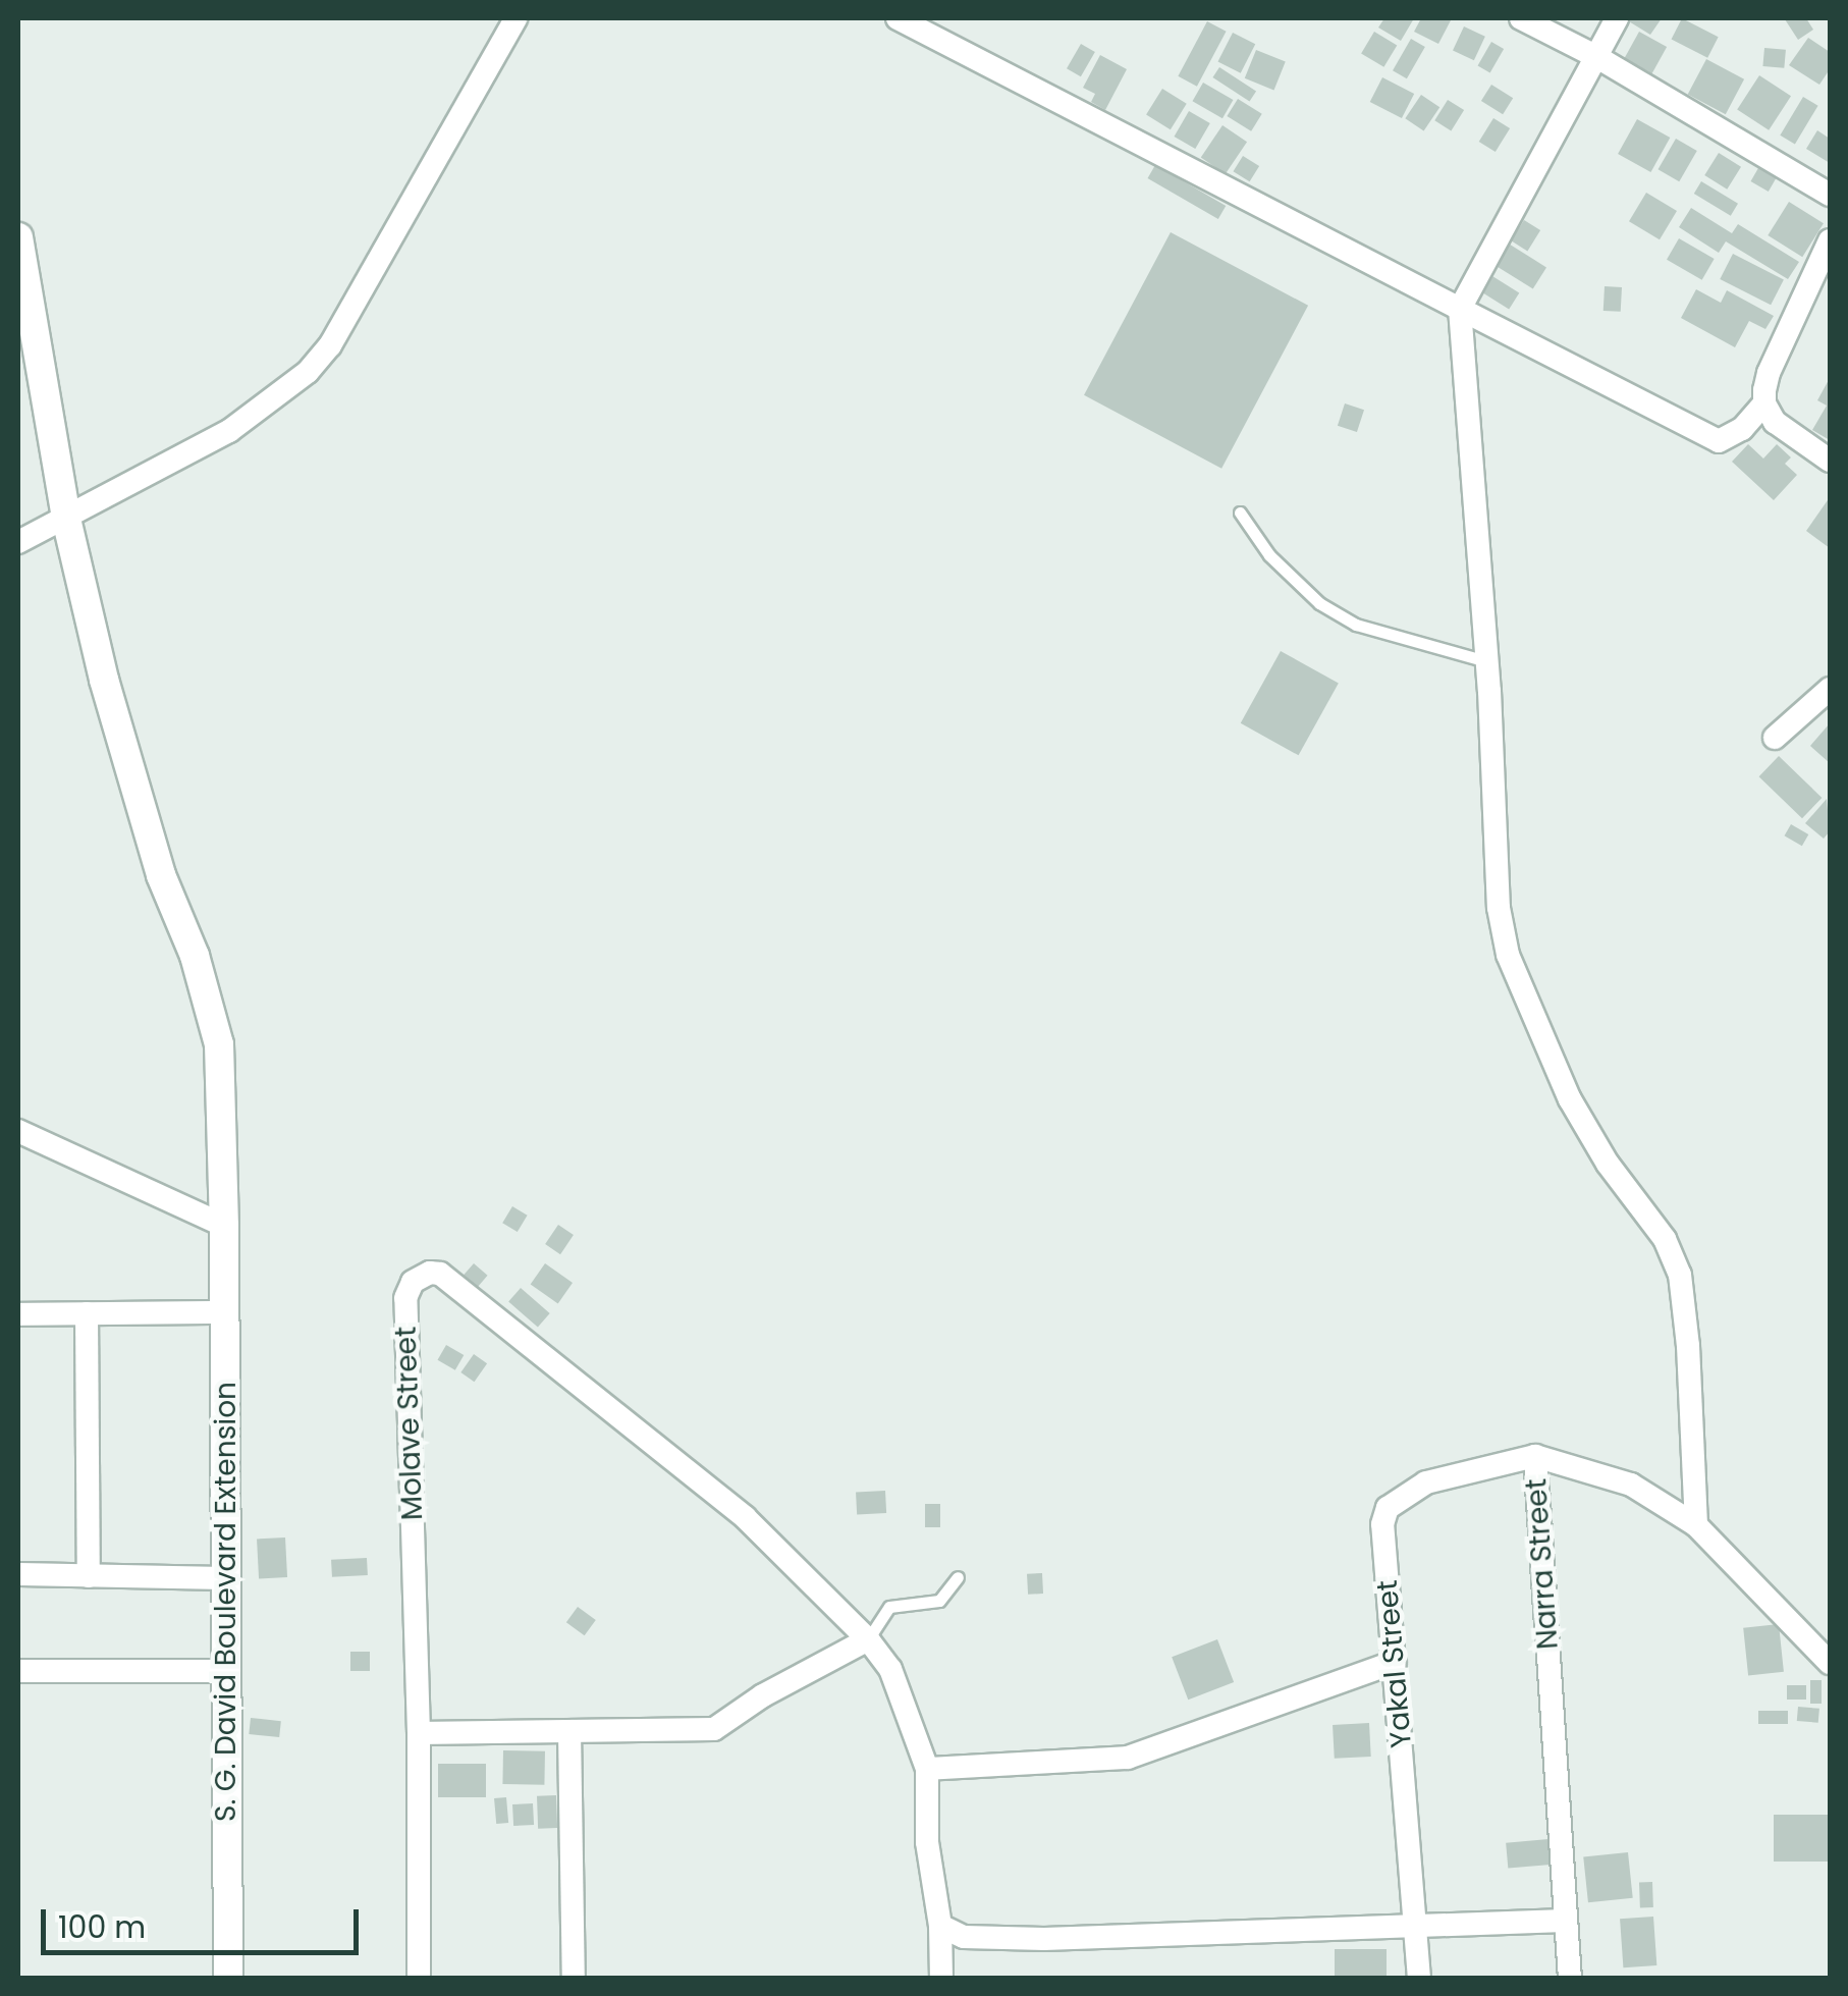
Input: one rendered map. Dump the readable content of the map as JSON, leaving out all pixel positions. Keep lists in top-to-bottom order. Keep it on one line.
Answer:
{"streets":{"street":["Molave Street","Narra Street","S. G. David Boulevard Extension","Yakal Street"]},"crossings":[["Narra Street","Yakal Street"]],"scale_bar":"100 m"}
